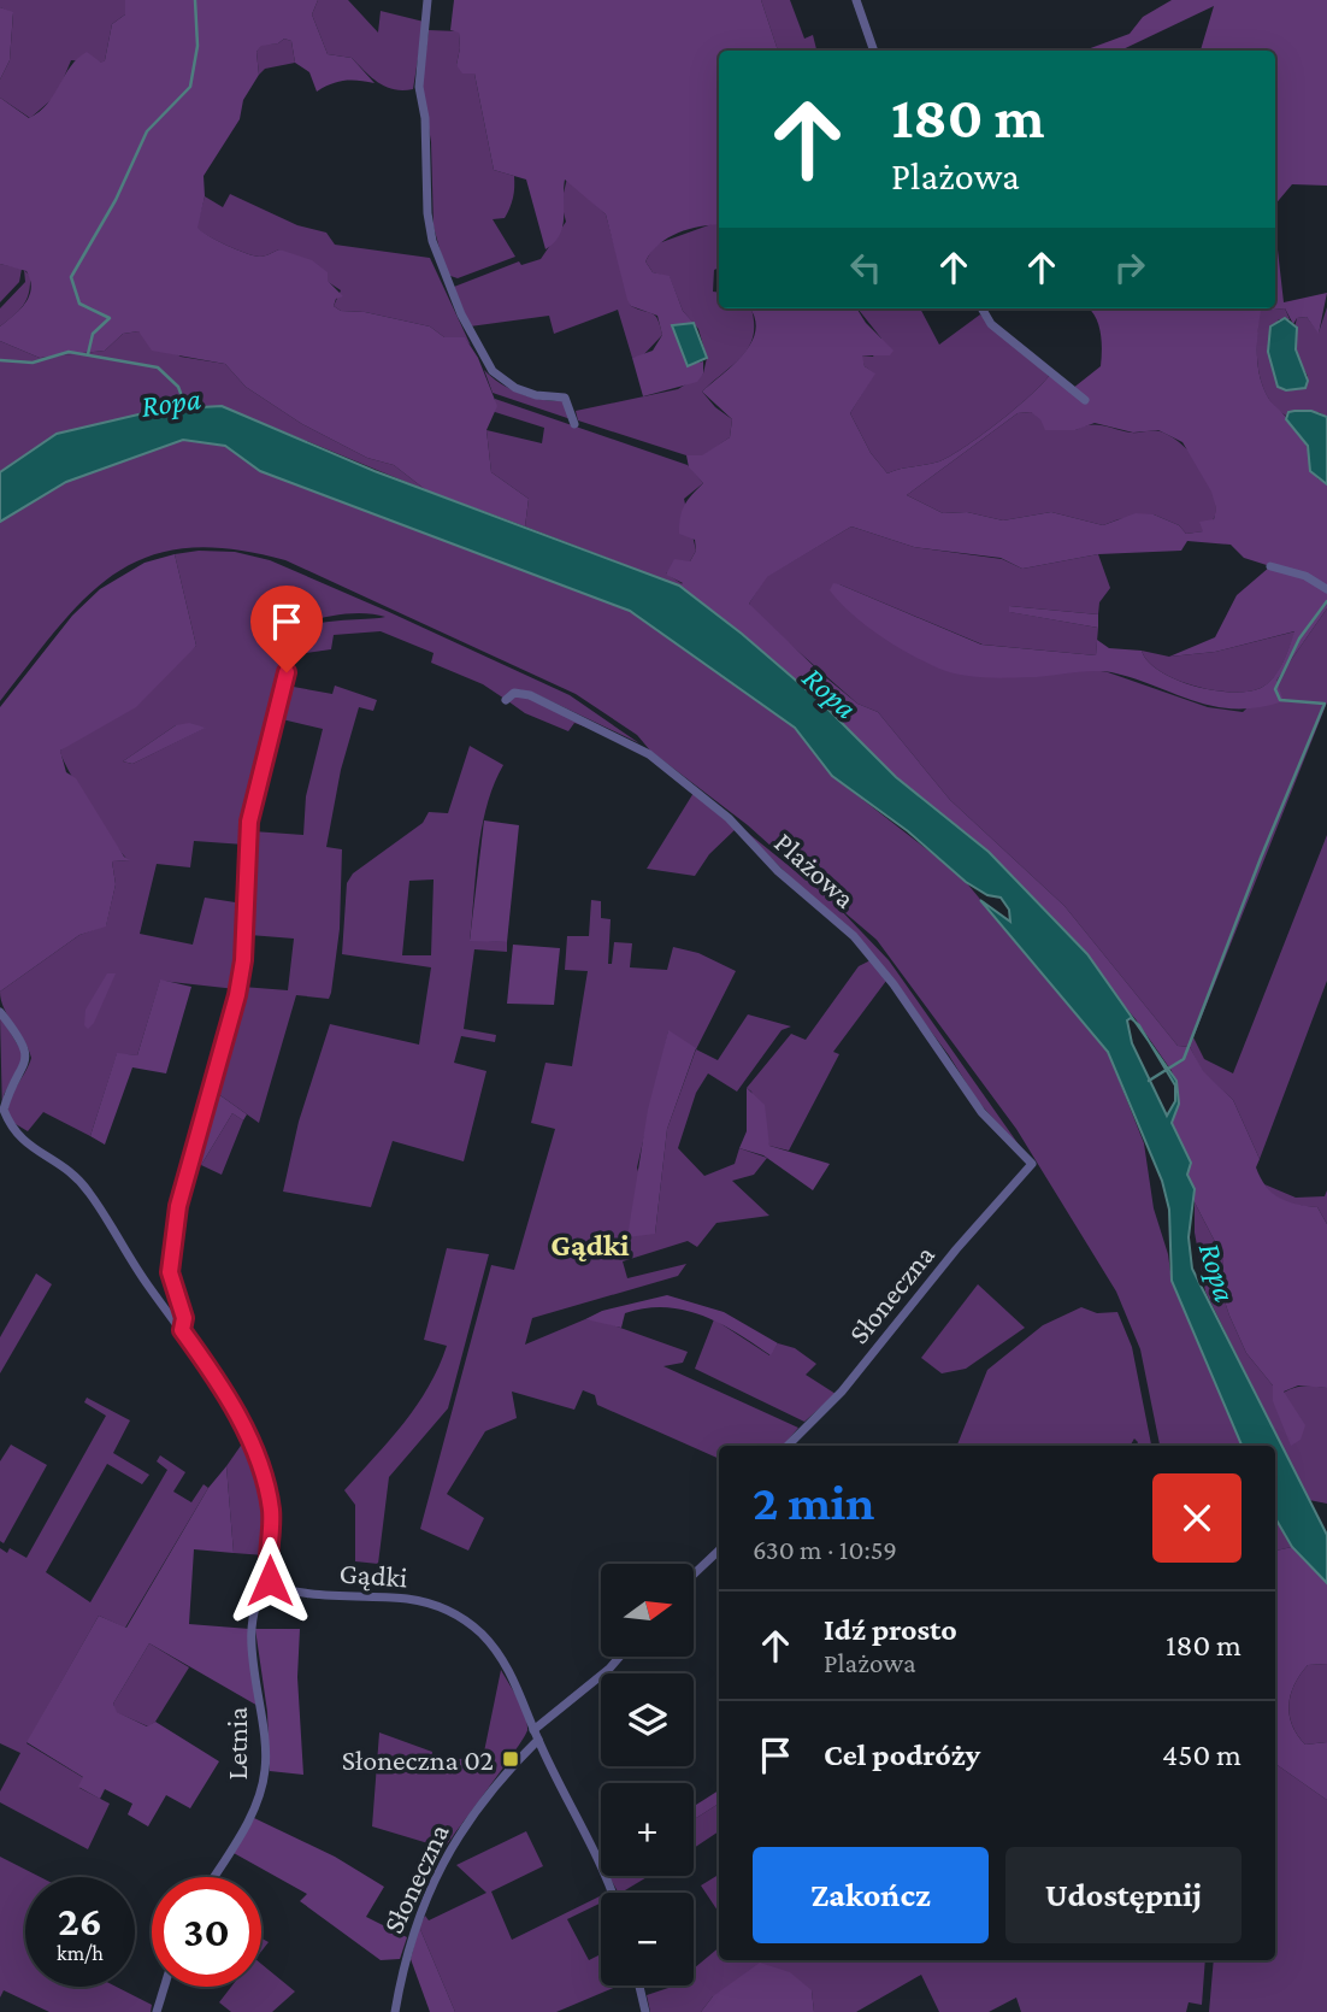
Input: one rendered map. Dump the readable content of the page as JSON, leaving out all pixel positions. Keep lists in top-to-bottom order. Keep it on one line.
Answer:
{"streets":{"street":["Plażowa","Słoneczna","Gądki","Letnia"]},"crossings":[["Plażowa","Słoneczna"],["Słoneczna","Gądki"],["Gądki","Letnia"]],"districts":["Gądki"],"water":["Ropa"],"places":{"transit":["Słoneczna 02"]},"north":"right","page":{"turn":["180 m","Plażowa"],"heading":["2 min","630 m · 10:59"],"map_buttons":["+","−"],"list":[{"name":"Idź prosto","note":"Plażowa","value":"180 m"},{"name":"Cel podróży","value":"450 m"}],"buttons":["Zakończ","Udostępnij"],"speed":"26 km/h","limit":"30"}}
